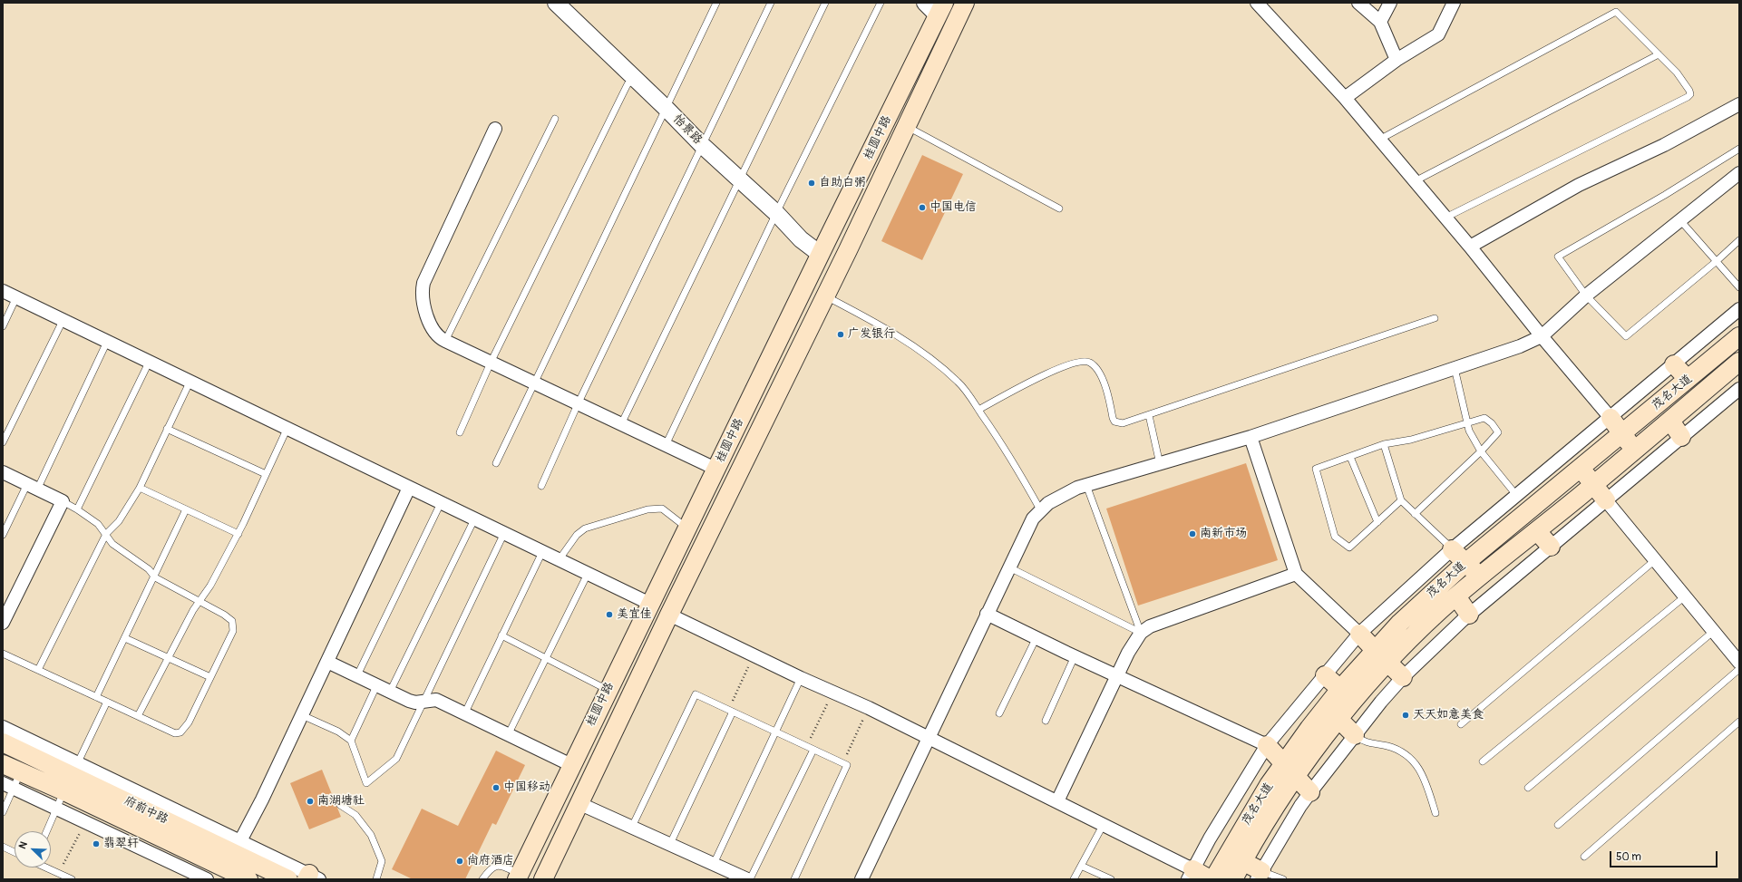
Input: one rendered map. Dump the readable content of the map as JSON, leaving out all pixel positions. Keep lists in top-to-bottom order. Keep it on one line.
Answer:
{"streets":{"main road":["桂圆中路","茂名大道","府前中路"],"street":["怡景路"]},"crossings":[["怡景路","桂圆中路"]],"places":["自助白粥","中国电信","广发银行","南新市场","美宜佳","天天如意美食","中国移动","南湖塘社","翡翠轩","尚府酒店"],"scale_bar":"50 m","north":"top left"}
